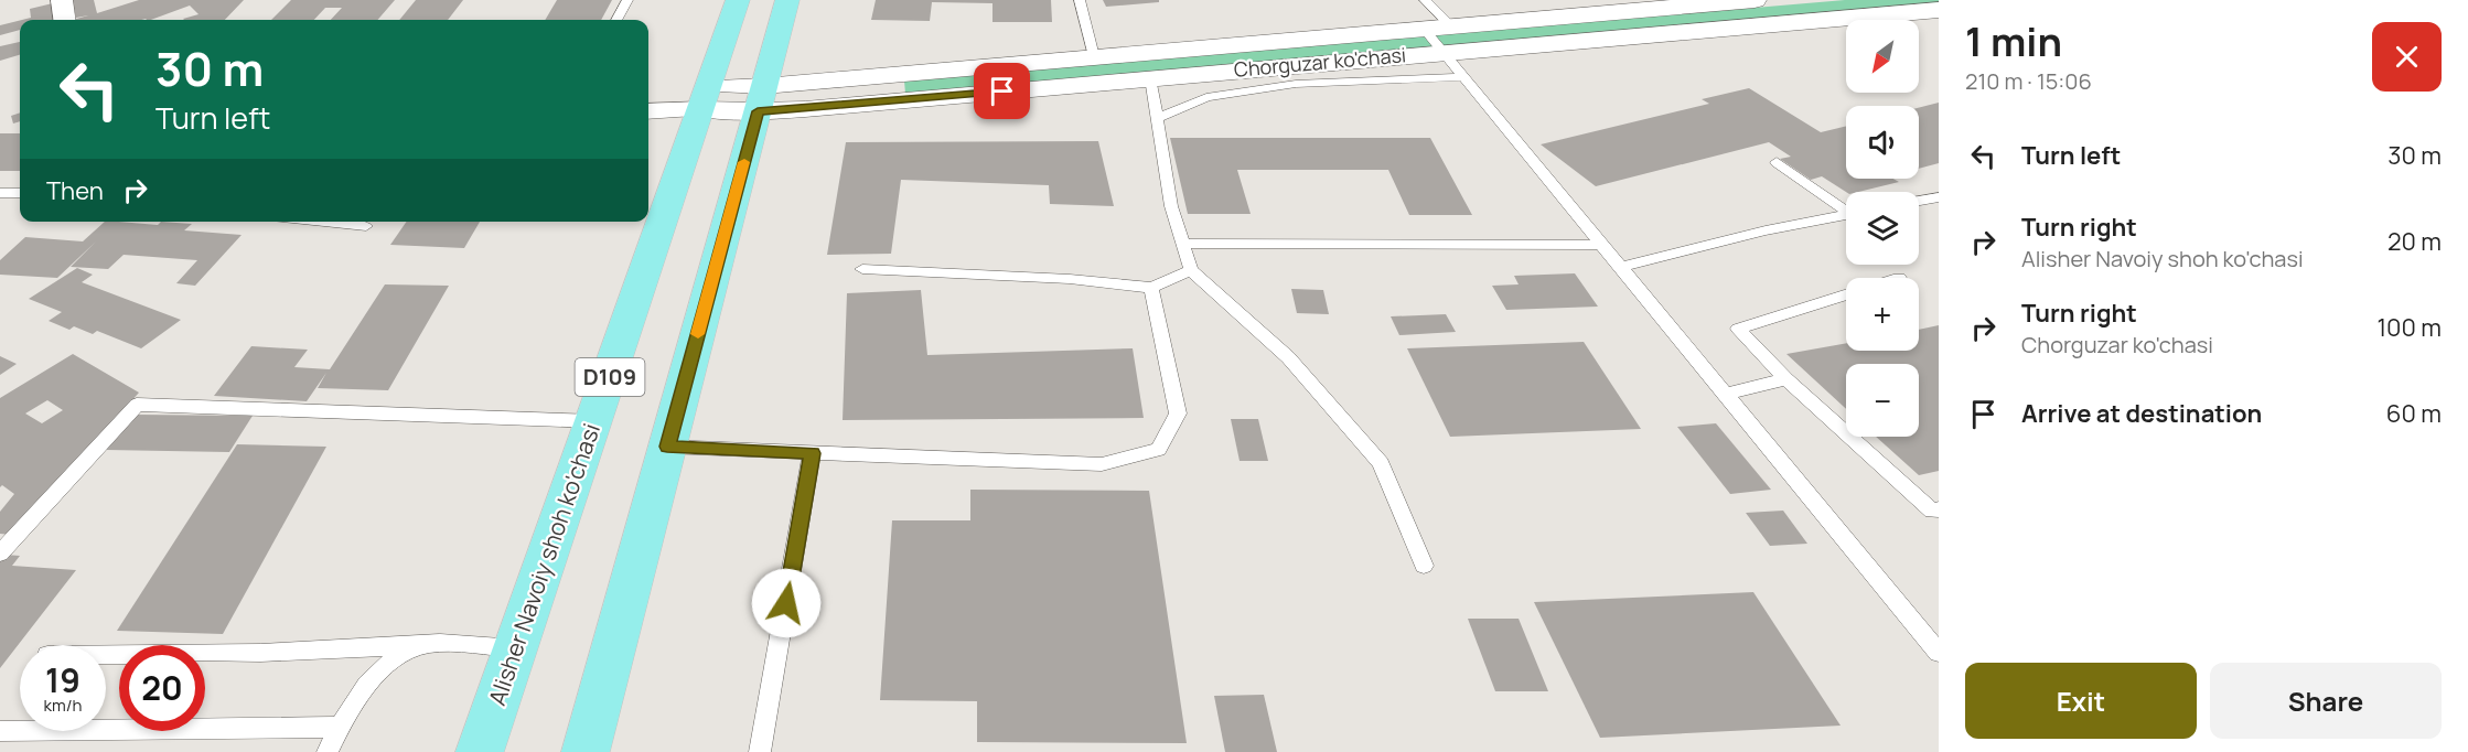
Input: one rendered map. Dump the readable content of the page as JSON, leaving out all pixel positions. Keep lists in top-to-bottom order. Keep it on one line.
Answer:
{"streets":{"main road":["Chorguzar ko'chasi","D109","Alisher Navoiy shoh ko'chasi"]},"crossings":[["Chorguzar ko'chasi","Alisher Navoiy shoh ko'chasi"]],"north":"bottom left","page":{"heading":["1 min","210 m · 15:06"],"map_buttons":["+","−"],"turn":["30 m","Turn left"],"list":[{"name":"Turn left","value":"30 m"},{"name":"Turn right","note":"Alisher Navoiy shoh ko'chasi","value":"20 m"},{"name":"Turn right","note":"Chorguzar ko'chasi","value":"100 m"},{"name":"Arrive at destination","value":"60 m"}],"then":"Then","speed":"19 km/h","limit":"20","buttons":["Exit","Share"]}}
